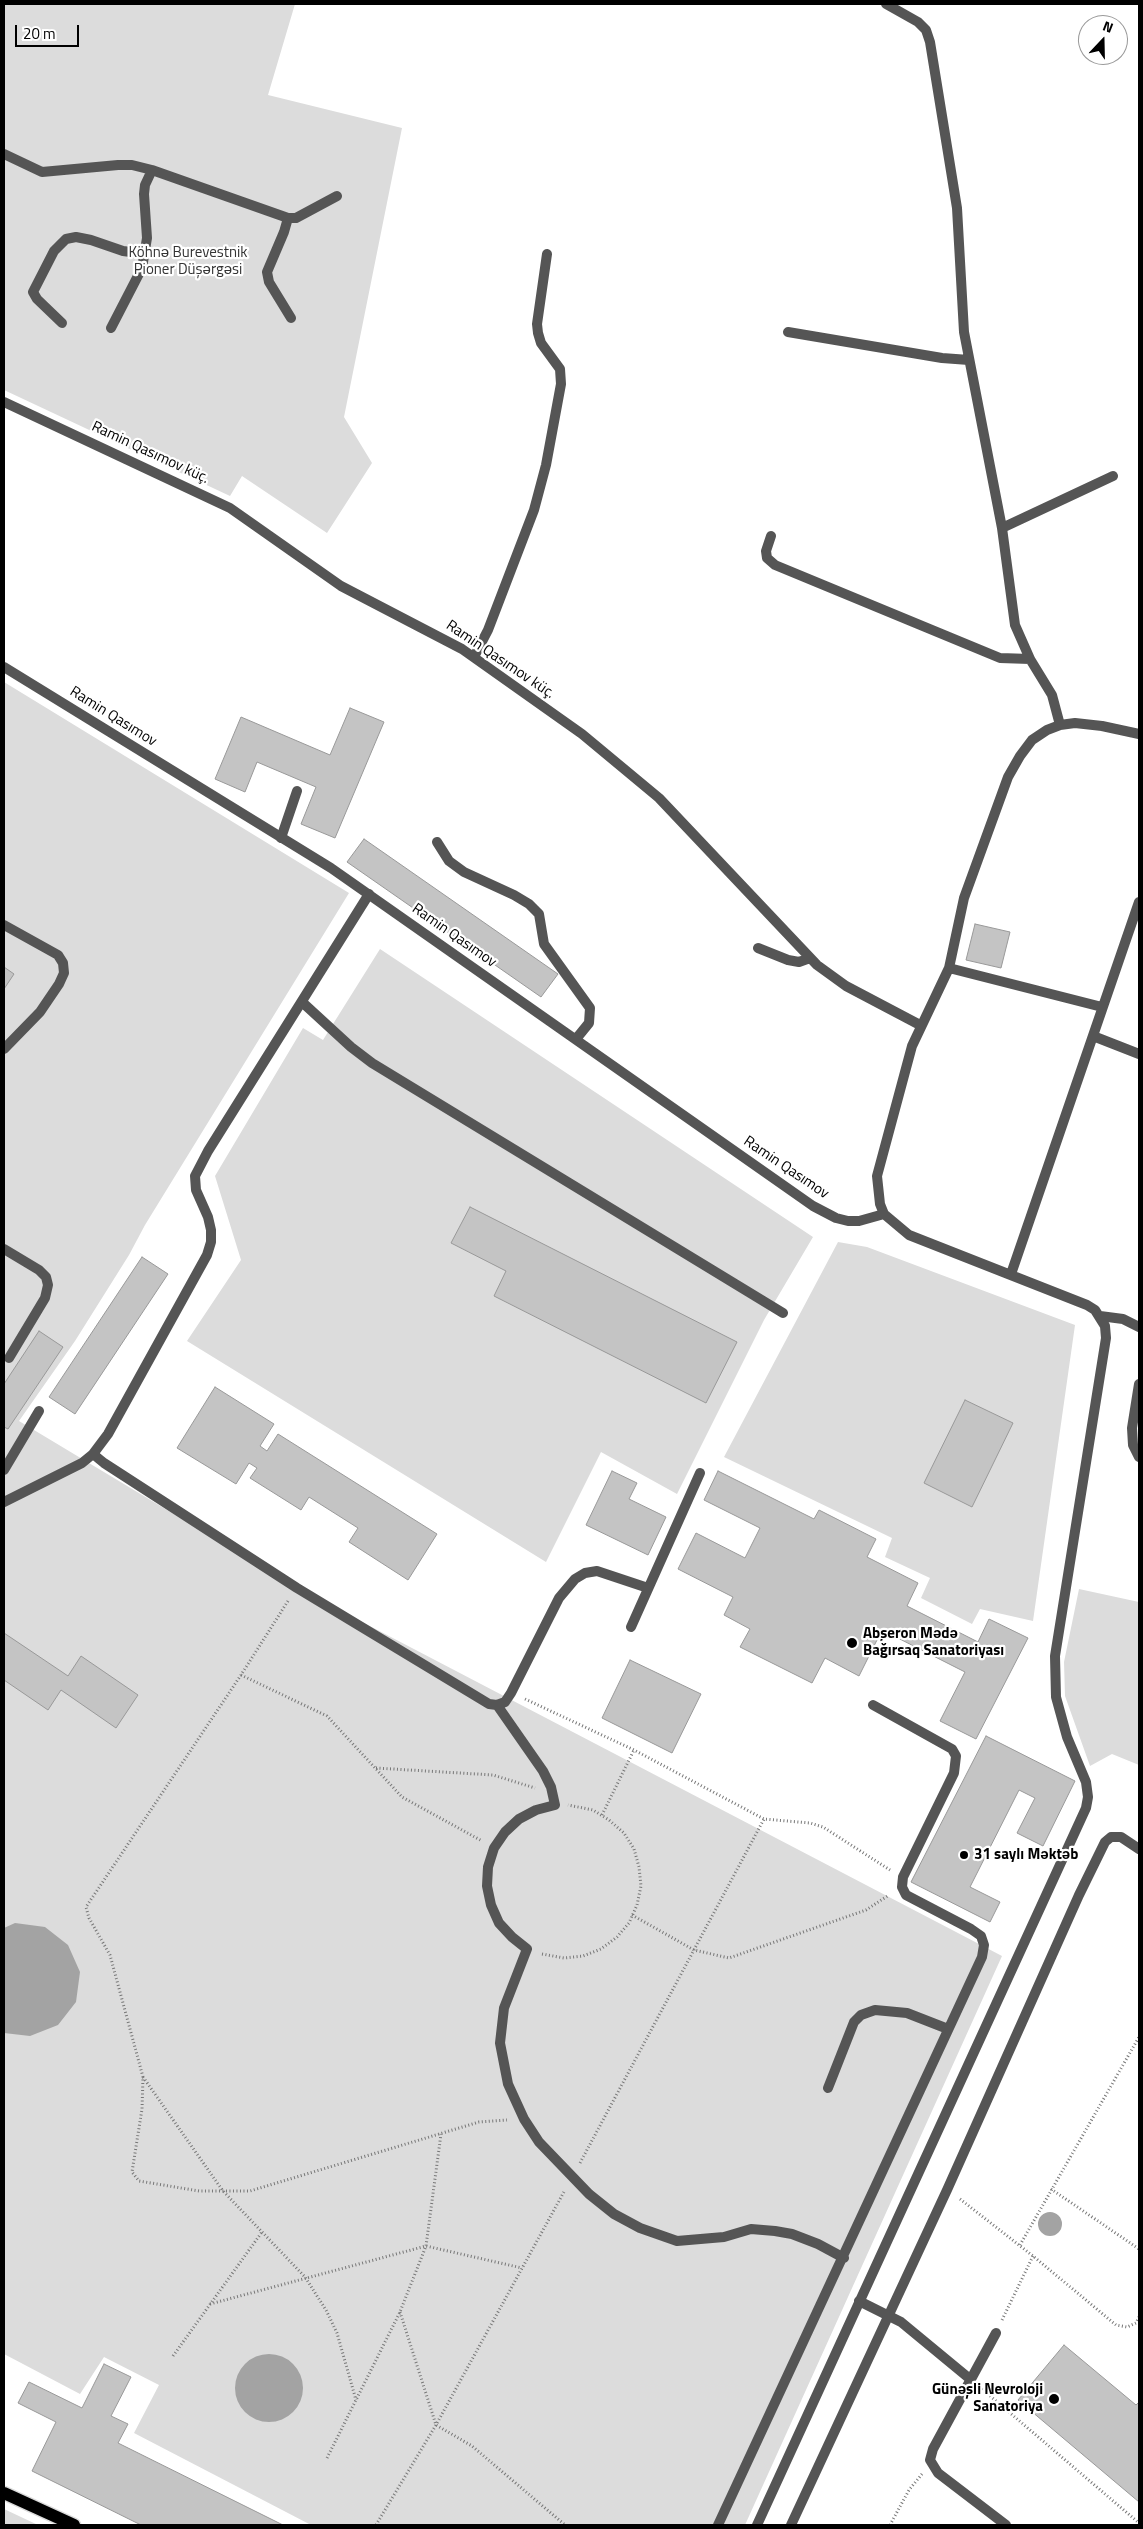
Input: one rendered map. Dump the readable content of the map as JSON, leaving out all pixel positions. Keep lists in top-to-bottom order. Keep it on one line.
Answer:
{"streets":{"street":["Ramin Qasımov küç.","Ramin Qasımov"]},"parks":["Köhnə Burevestnik Pioner Düşərgəsi"],"places":["Abşeron Mədə Bağırsaq Sanatoriyası","31 saylı Məktəb","Günəşli Nevroloji Sanatoriya"],"scale_bar":"20 m","north":"top"}
